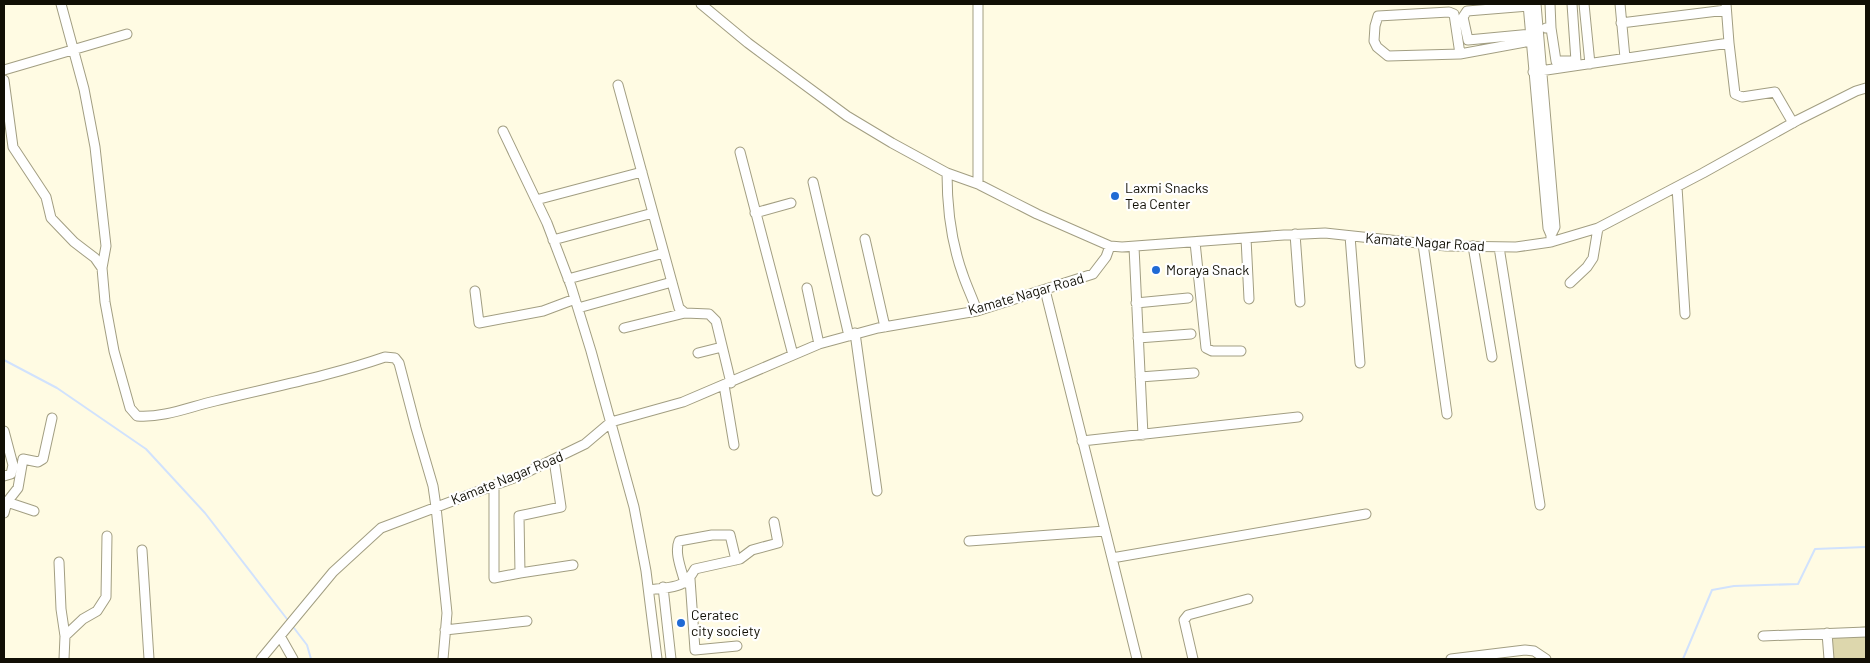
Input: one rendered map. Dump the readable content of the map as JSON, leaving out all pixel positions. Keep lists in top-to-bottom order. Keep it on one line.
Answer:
{"streets":{"street":["Kamate Nagar Road"]},"places":["Laxmi Snacks Tea Center","Moraya Snack","Ceratec city society"]}
